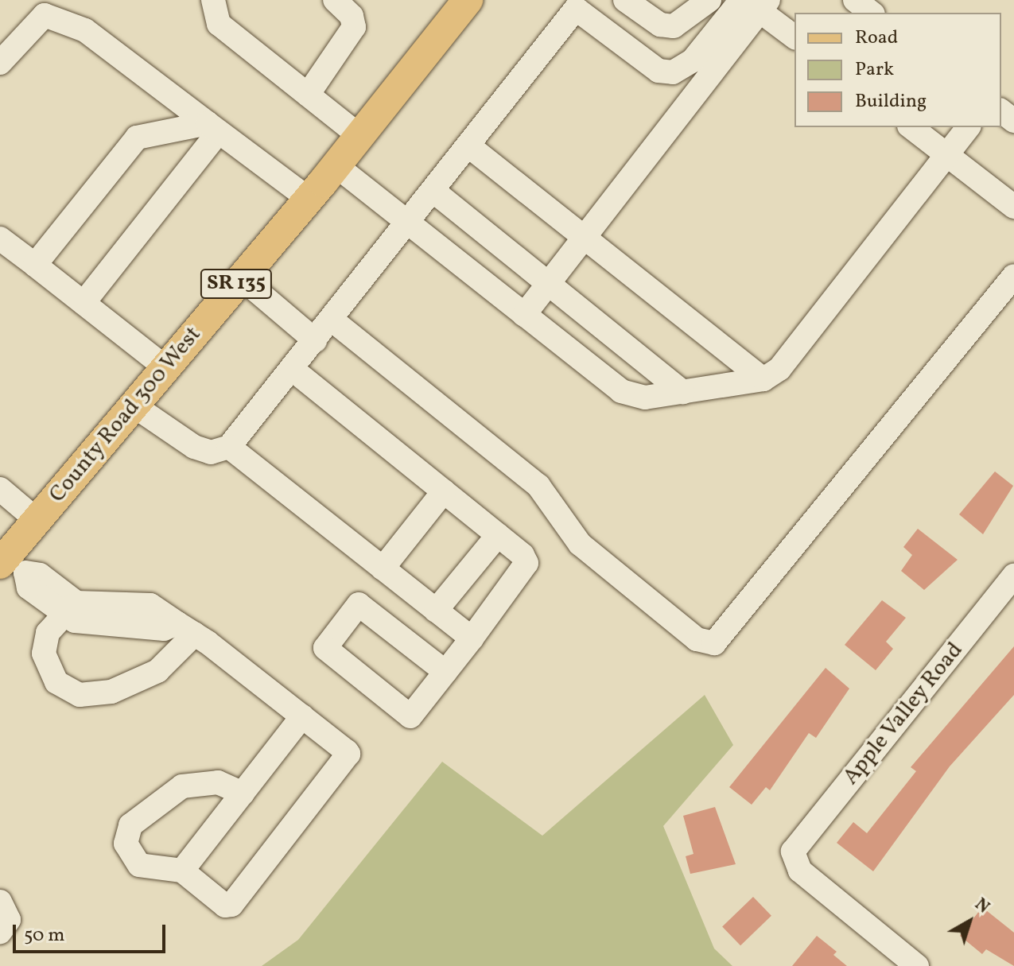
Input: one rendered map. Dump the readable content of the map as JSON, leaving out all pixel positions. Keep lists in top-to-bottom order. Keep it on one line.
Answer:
{"streets":{"main road":["SR 135","County Road 300 West"],"street":["Apple Valley Road"]},"legend":["Road","Park","Building"],"scale_bar":"50 m","north":"top right"}
